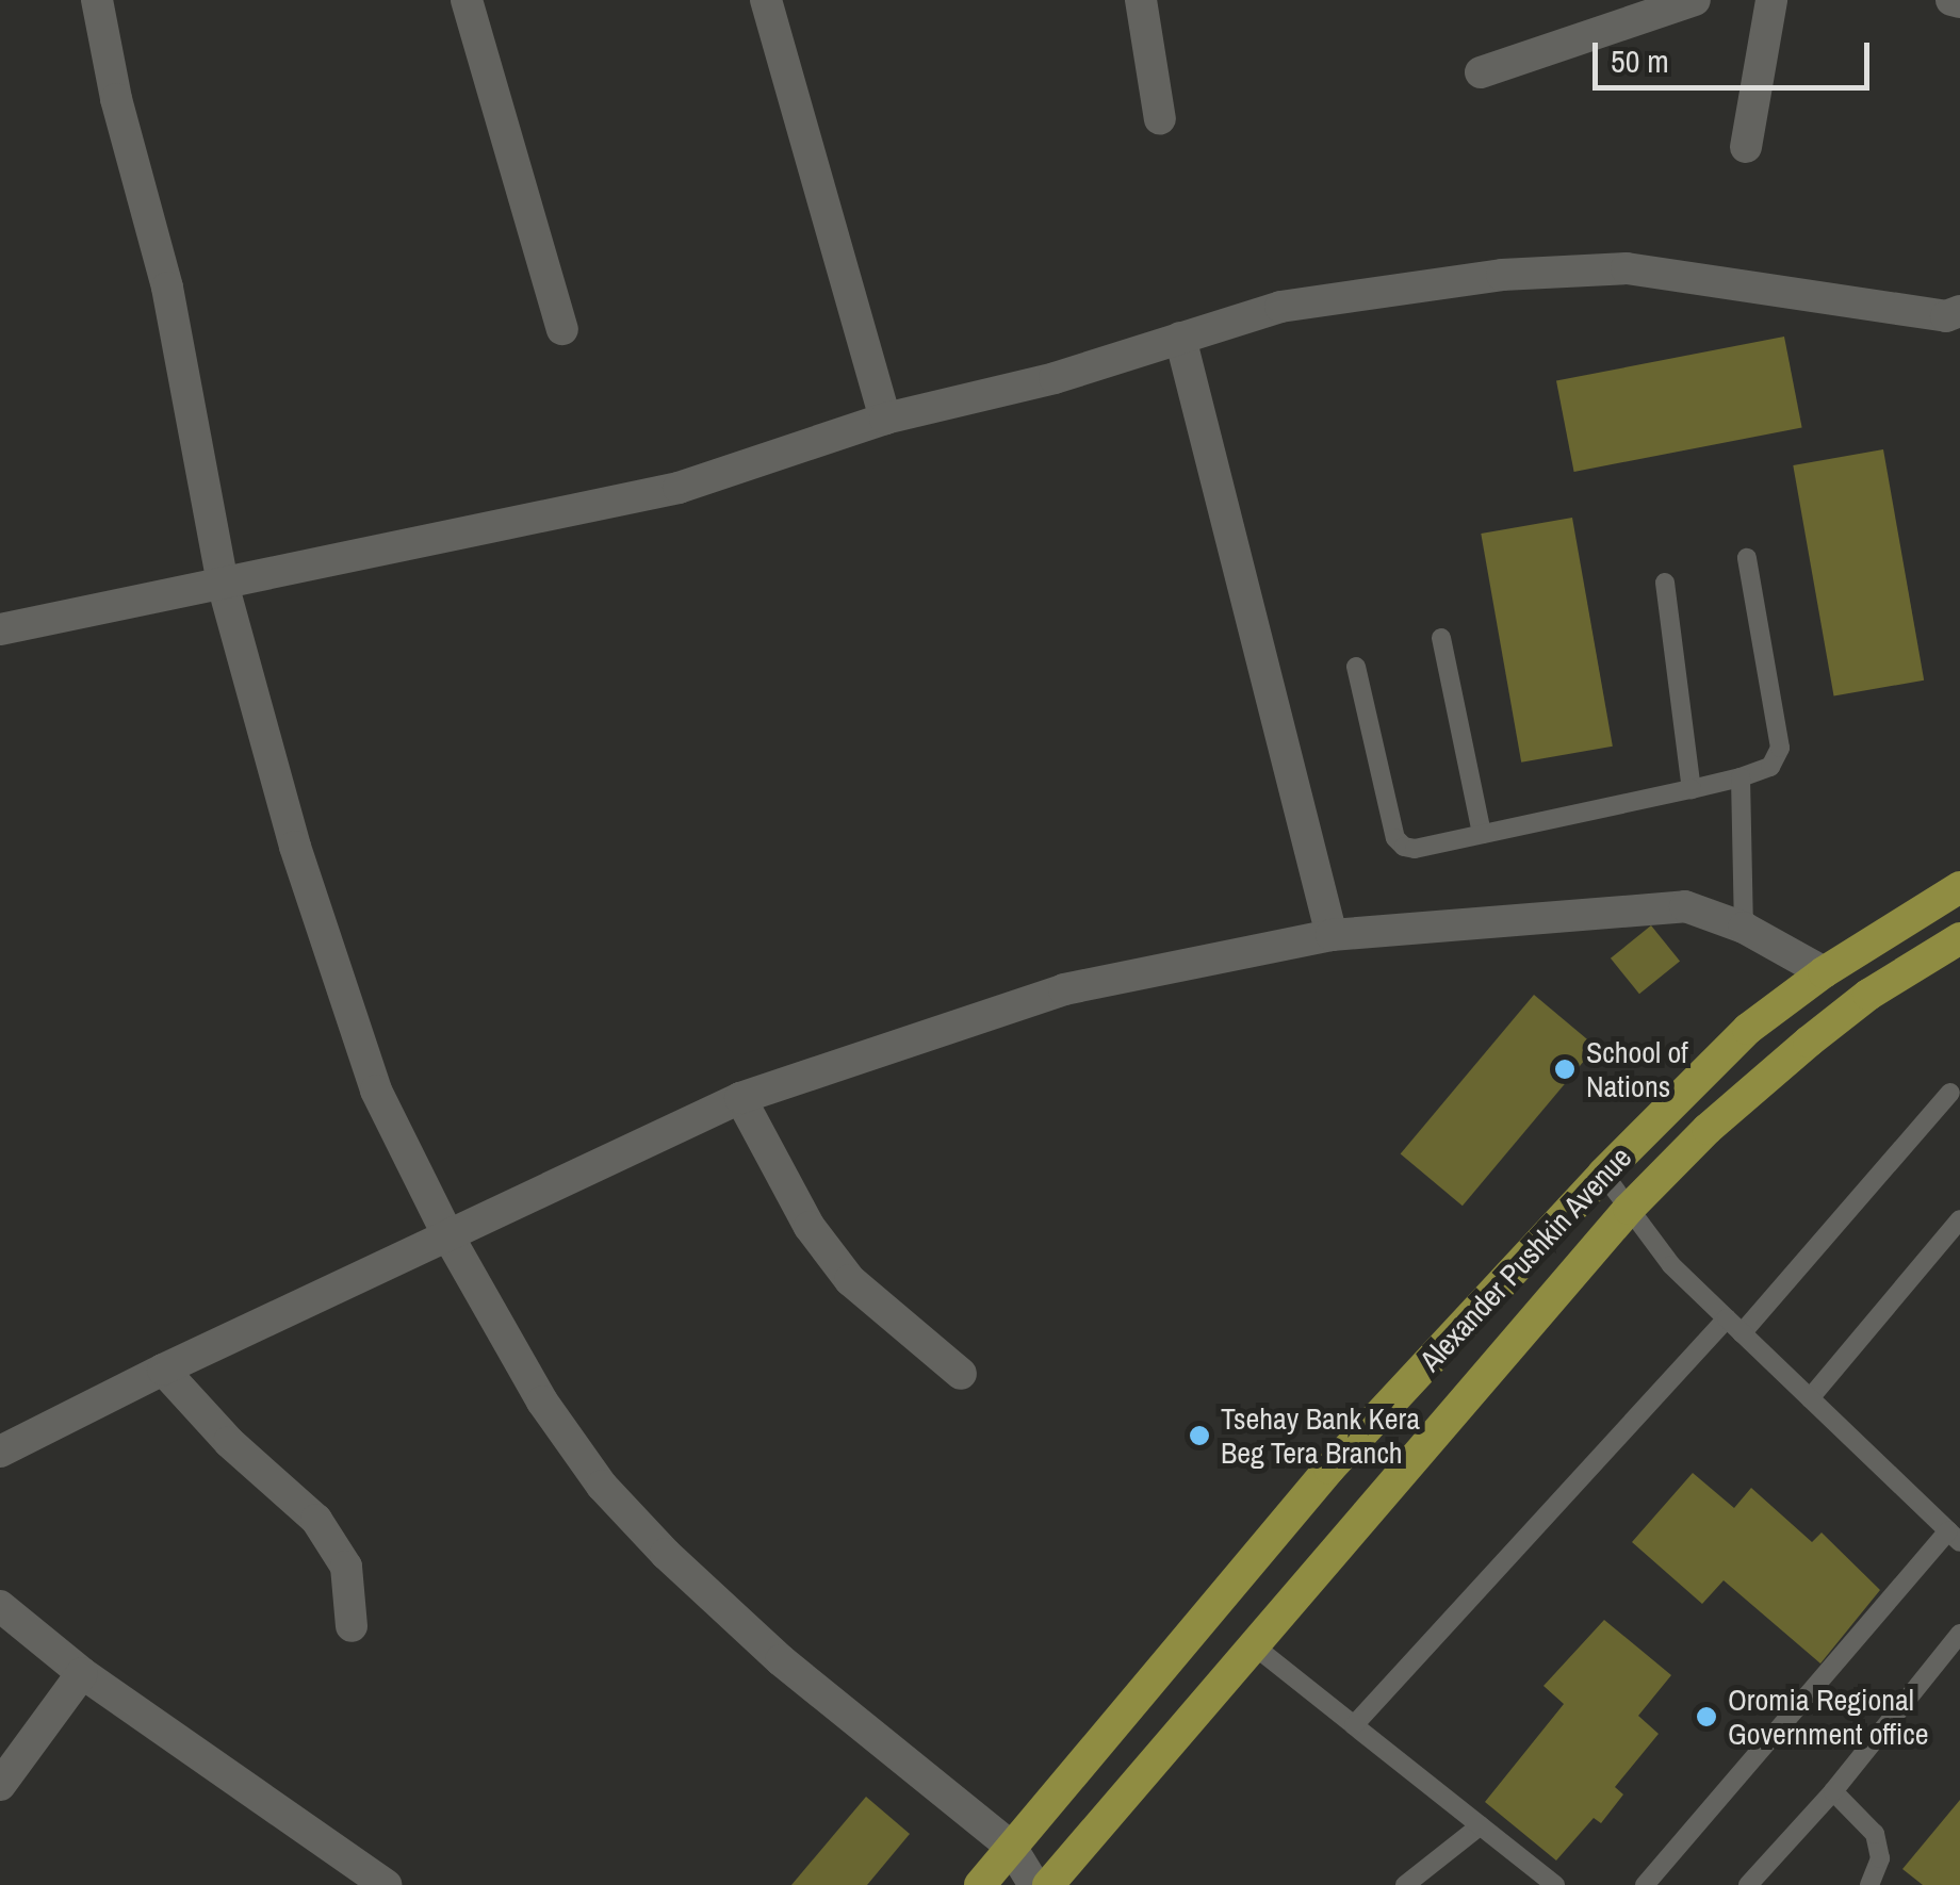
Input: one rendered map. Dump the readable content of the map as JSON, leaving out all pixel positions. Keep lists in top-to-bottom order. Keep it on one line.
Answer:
{"streets":{"main road":["Alexander Pushkin Avenue"]},"places":["School of Nations","Tsehay Bank Kera Beg Tera Branch","Oromia Regional Government office"],"scale_bar":"50 m"}
